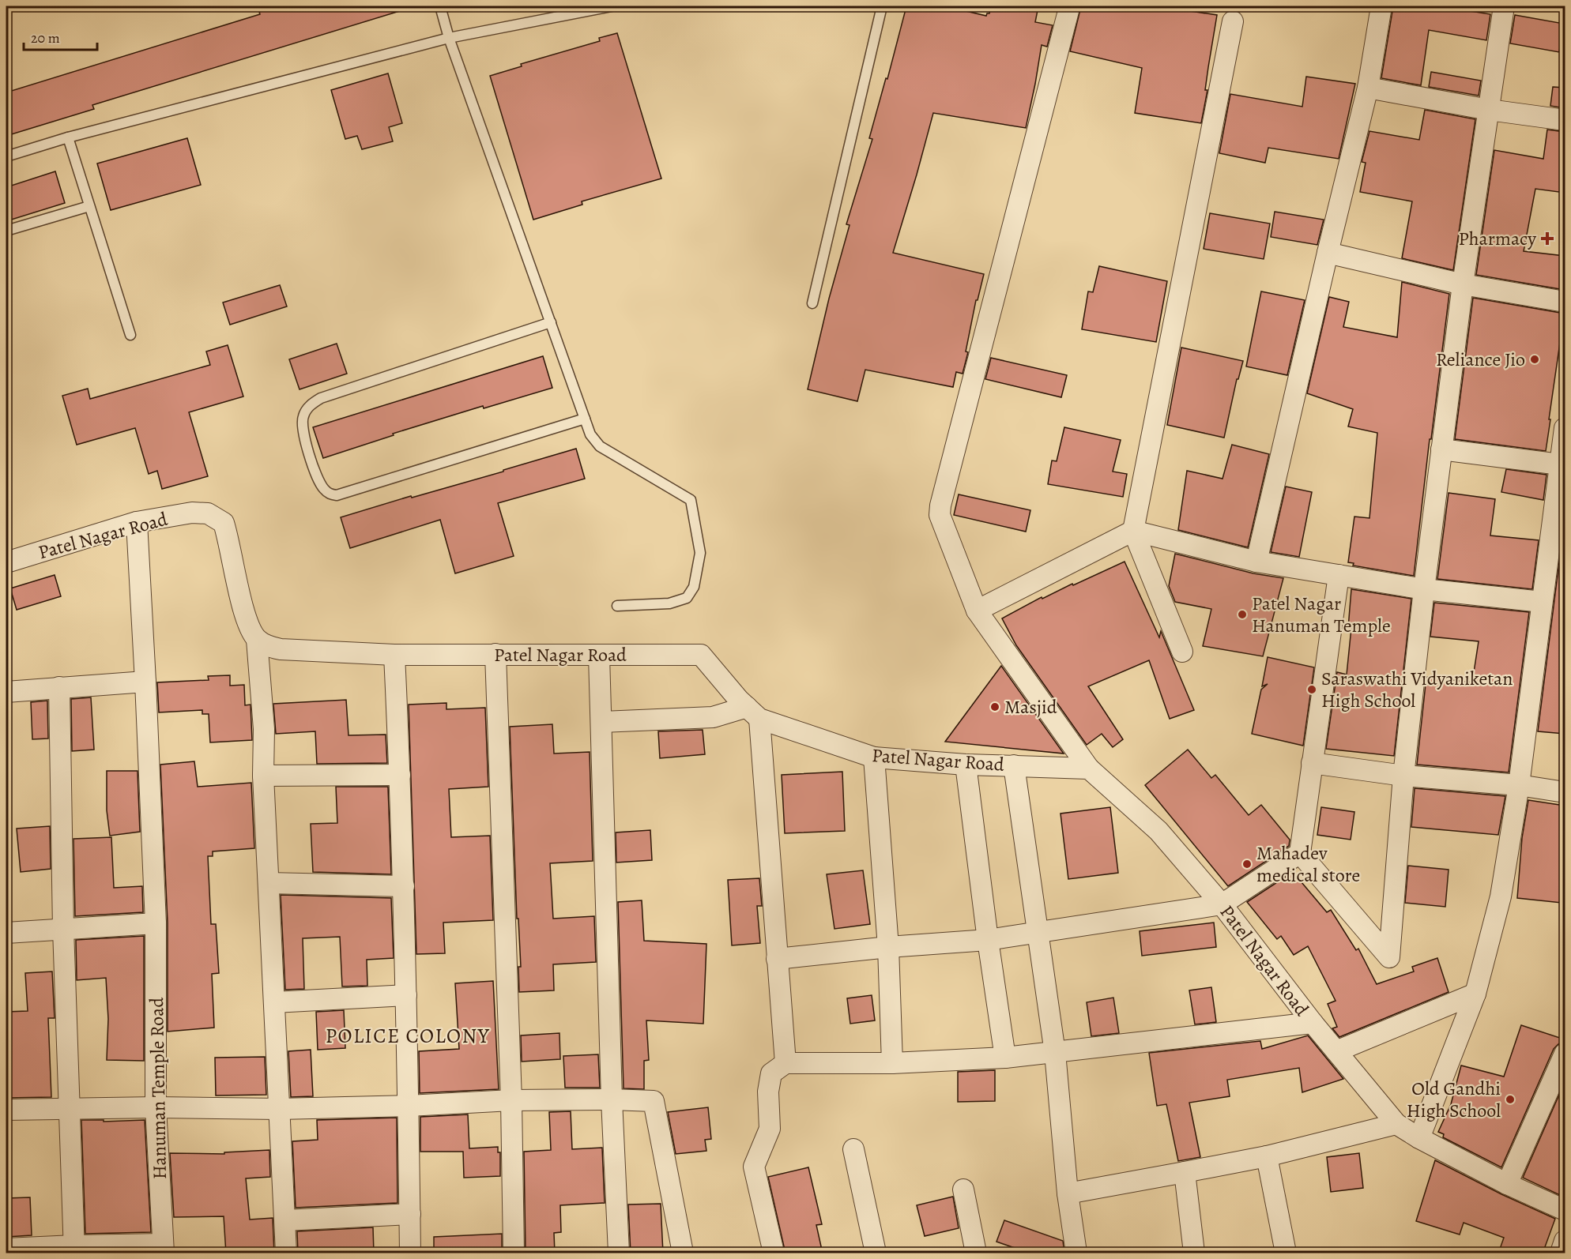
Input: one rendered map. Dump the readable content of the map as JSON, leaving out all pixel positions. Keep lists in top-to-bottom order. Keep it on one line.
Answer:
{"streets":{"street":["Patel Nagar Road","Hanuman Temple Road"]},"crossings":[["Patel Nagar Road","Hanuman Temple Road"]],"districts":["POLICE COLONY"],"places":{"health":["Pharmacy"],"other":["Reliance Jio","Patel Nagar Hanuman Temple","Saraswathi Vidyaniketan High School","Masjid","Mahadev medical store","Old Gandhi High School"]},"scale_bar":"20 m"}
